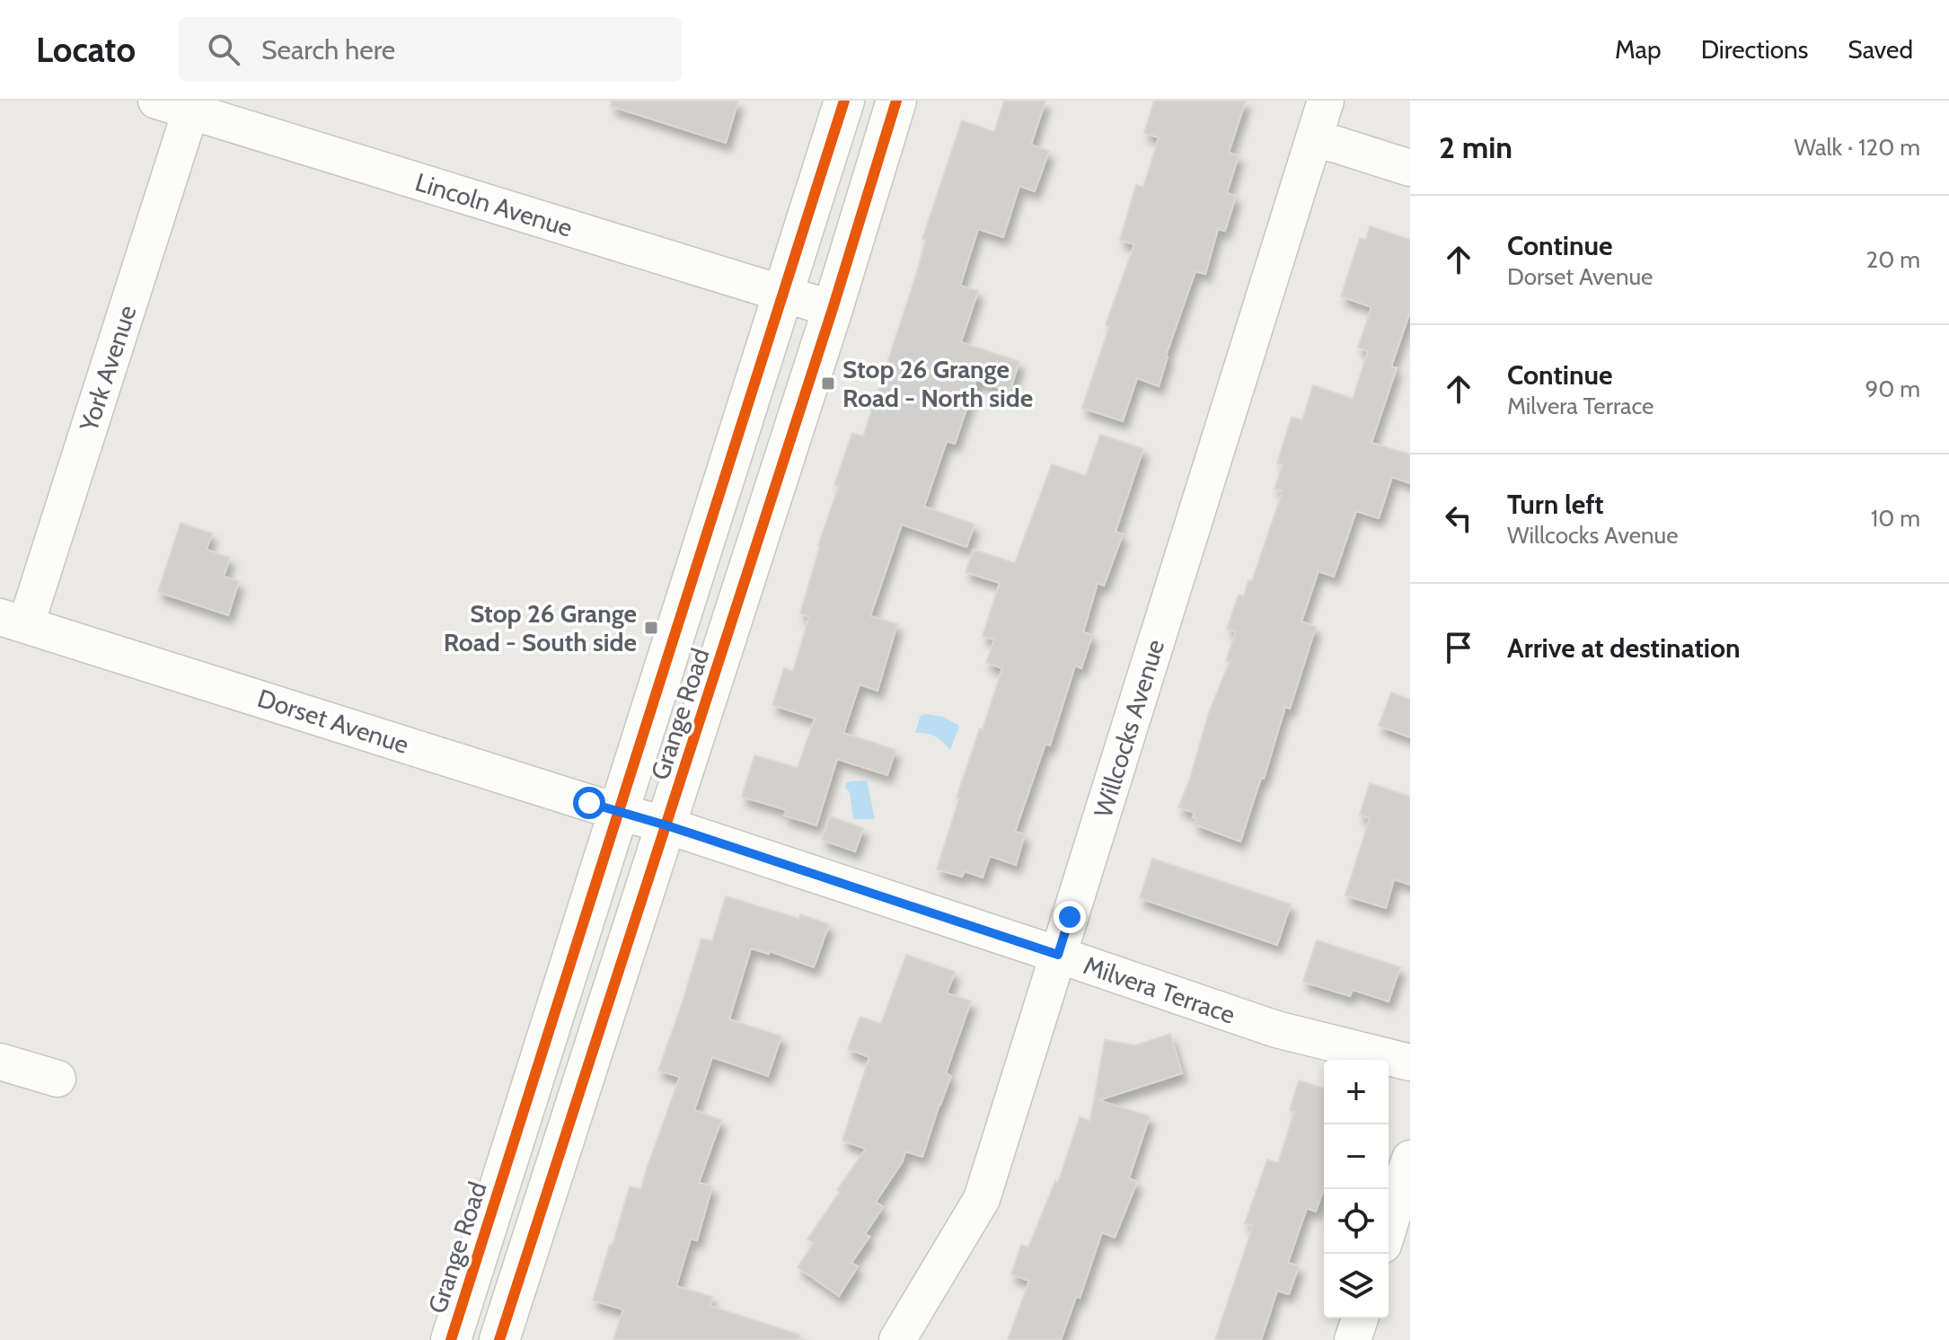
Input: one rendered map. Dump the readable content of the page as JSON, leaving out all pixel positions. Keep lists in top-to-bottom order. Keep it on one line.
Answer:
{"streets":{"main road":["Grange Road"],"street":["Lincoln Avenue","York Avenue","Dorset Avenue","Willcocks Avenue","Milvera Terrace"]},"crossings":[["Lincoln Avenue","York Avenue"],["Lincoln Avenue","Grange Road"],["York Avenue","Dorset Avenue"],["Grange Road","Dorset Avenue"],["Grange Road","Milvera Terrace"],["Dorset Avenue","Milvera Terrace"],["Willcocks Avenue","Milvera Terrace"]],"places":{"transit":["Stop 26 Grange Road - North side","Stop 26 Grange Road - South side"]},"page":{"header":"Locato","search":"Search here","nav":["Map","Directions","Saved"],"heading":["2 min","Walk · 120 m"],"list":[["Continue","Dorset Avenue","20 m"],["Continue","Milvera Terrace","90 m"],["Turn left","Willcocks Avenue","10 m"],"Arrive at destination"],"map_buttons":["+","−"]}}
